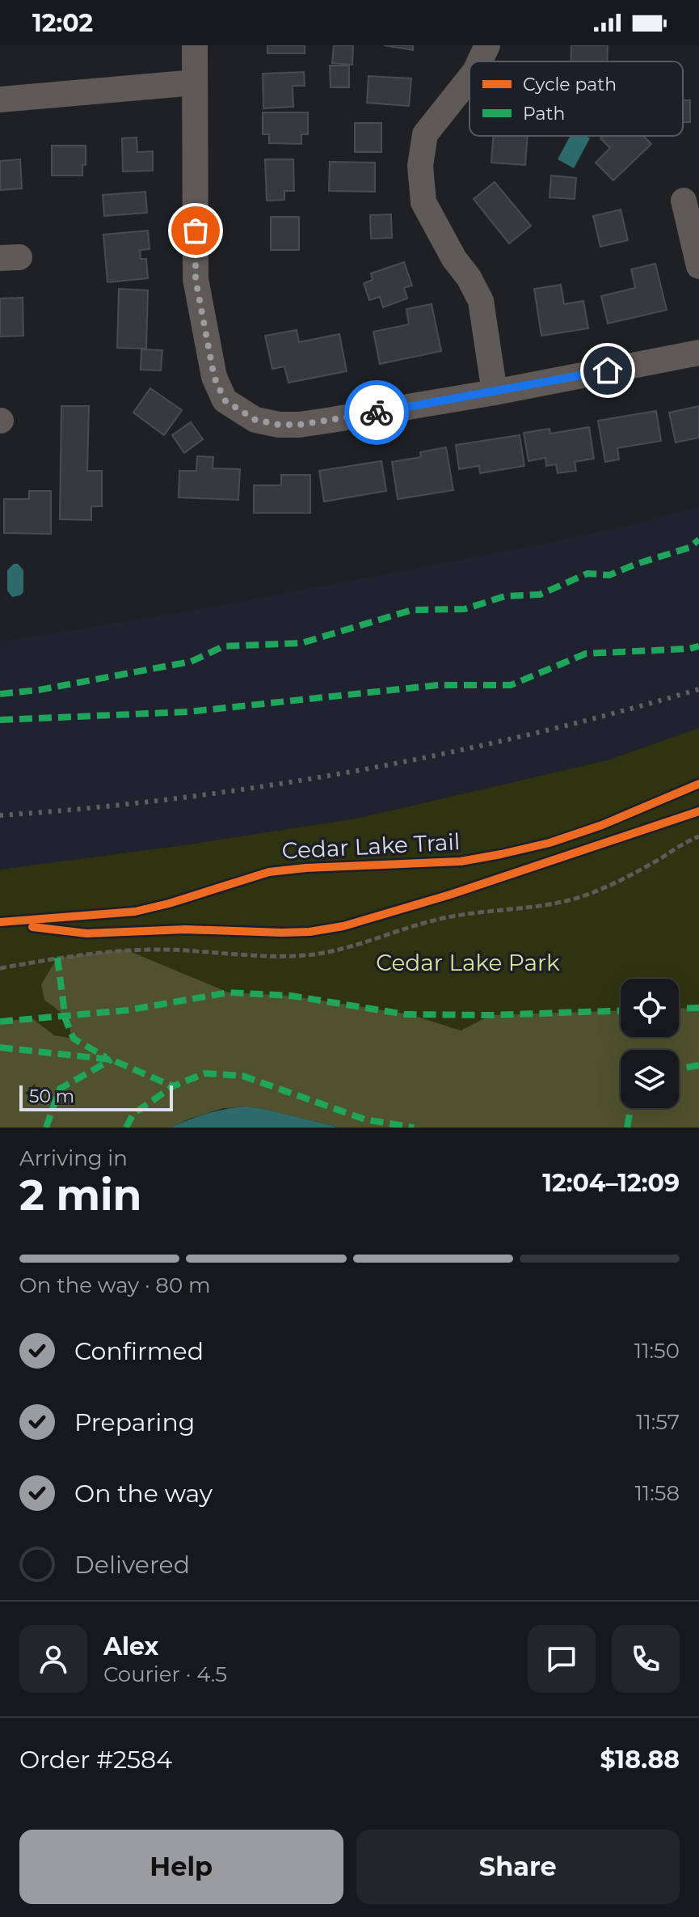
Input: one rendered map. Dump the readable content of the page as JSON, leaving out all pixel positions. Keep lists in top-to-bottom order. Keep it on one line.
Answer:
{"streets":{"cycle path":["Cedar Lake Trail"]},"parks":["Cedar Lake Park"],"legend":["Cycle path","Path"],"scale_bar":"50 m","page":{"status":"12:02","scale":"50 m","heading":["2 min","Arriving in","12:04–12:09"],"panel":["Alex","Courier · 4.5","Order #2584","$18.88"],"bar":"On the way · 80 m","list":[["Confirmed","11:50"],["Preparing","11:57"],["On the way","11:58"],"Delivered"],"buttons":["Help","Share"]}}
